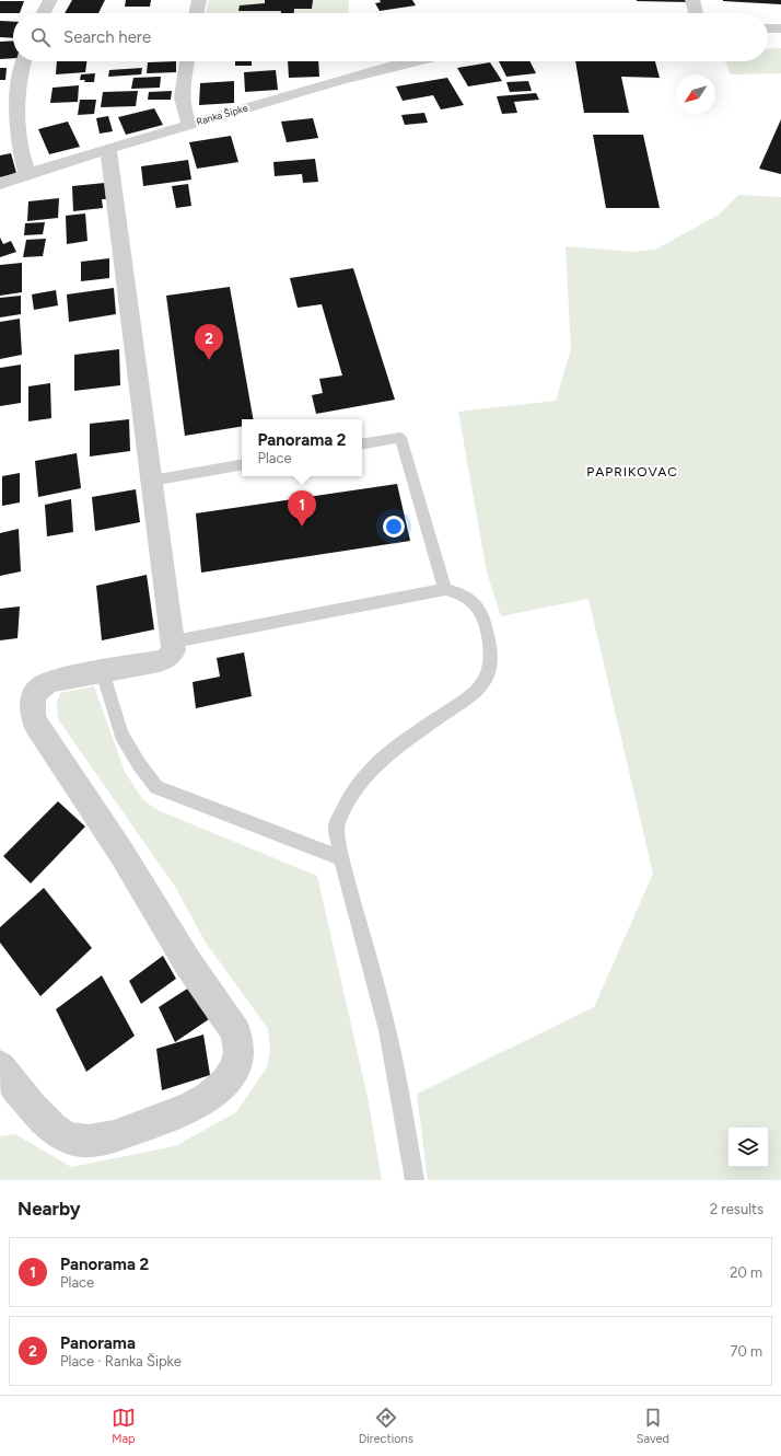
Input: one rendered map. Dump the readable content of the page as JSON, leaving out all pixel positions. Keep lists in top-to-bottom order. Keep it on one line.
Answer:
{"streets":{"street":["Ranka Šipke"]},"districts":["PAPRIKOVAC"],"north":"bottom left","page":{"search":"Search here","pins":["2","1"],"popup":["Panorama 2","Place"],"heading":["Nearby","2 results"],"list":[{"mark":"1","name":"Panorama 2","note":"Place","value":"20 m"},{"mark":"2","name":"Panorama","note":"Place · Ranka Šipke","value":"70 m"}],"nav":["Map","Directions","Saved"]}}
